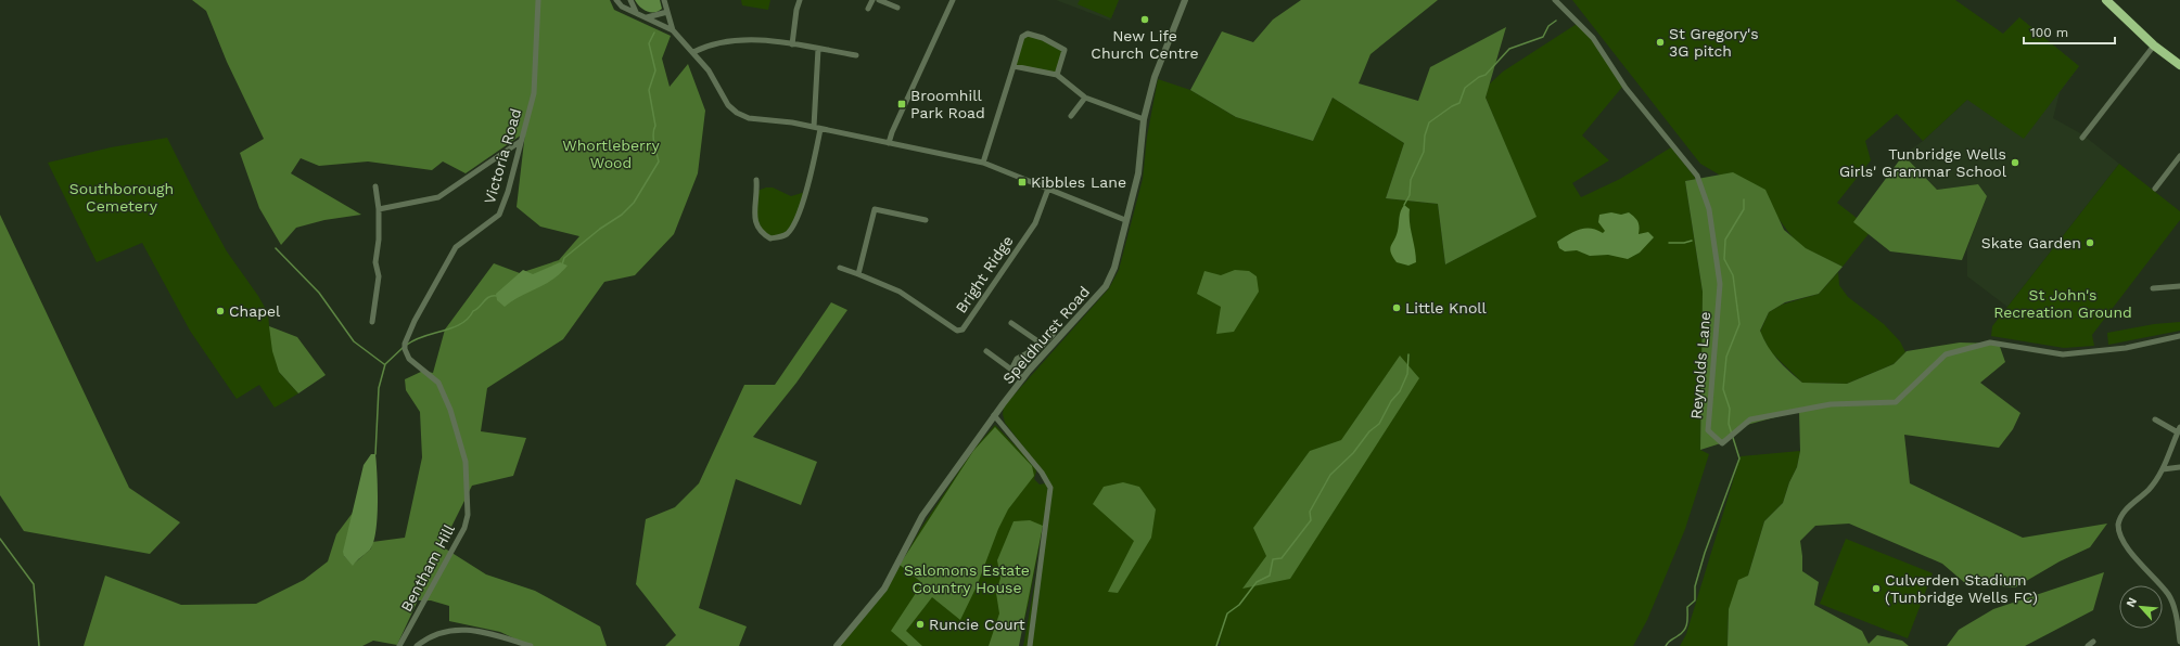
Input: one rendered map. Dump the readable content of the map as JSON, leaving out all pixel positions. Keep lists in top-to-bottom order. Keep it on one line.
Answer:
{"streets":{"street":["Victoria Road","Bright Ridge","Speldhurst Road","Reynolds Lane","Bentham Hill"]},"crossings":[["Victoria Road","Bentham Hill"]],"parks":["Whortleberry Wood","Southborough Cemetery","St John's Recreation Ground","Salomons Estate Country House"],"places":{"other":["New Life Church Centre","St Gregory's 3G pitch","Tunbridge Wells Girls' Grammar School","Skate Garden","Little Knoll","Chapel","Culverden Stadium (Tunbridge Wells FC)","Runcie Court"],"transit":["Broomhill Park Road","Kibbles Lane"]},"scale_bar":"100 m","north":"top left"}
